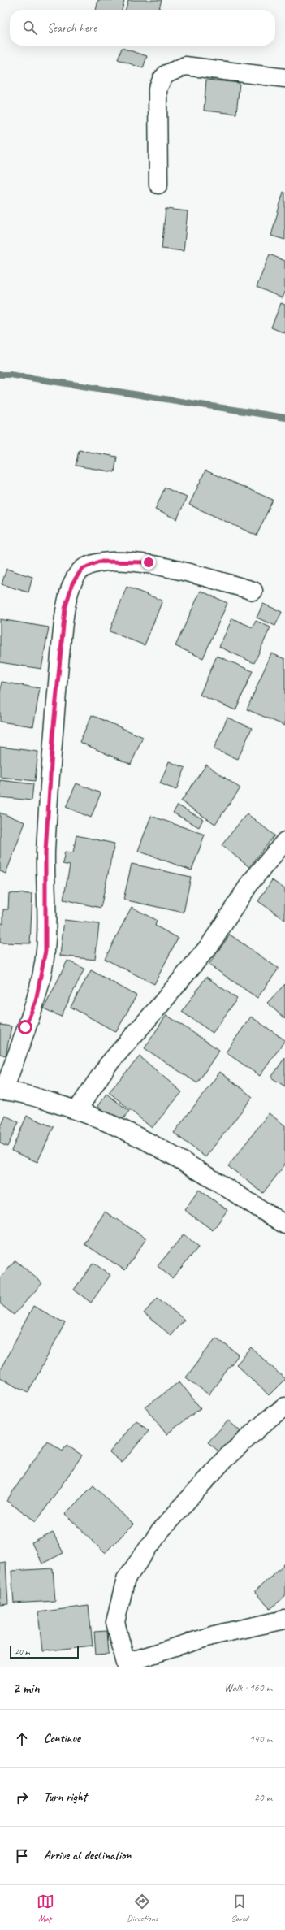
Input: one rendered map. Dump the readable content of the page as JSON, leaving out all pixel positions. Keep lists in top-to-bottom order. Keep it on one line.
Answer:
{"scale_bar":"20 m","page":{"search":"Search here","scale":"20 m","heading":["2 min","Walk · 160 m"],"list":[["Continue","140 m"],["Turn right","20 m"],"Arrive at destination"],"nav":["Map","Directions","Saved"]}}
